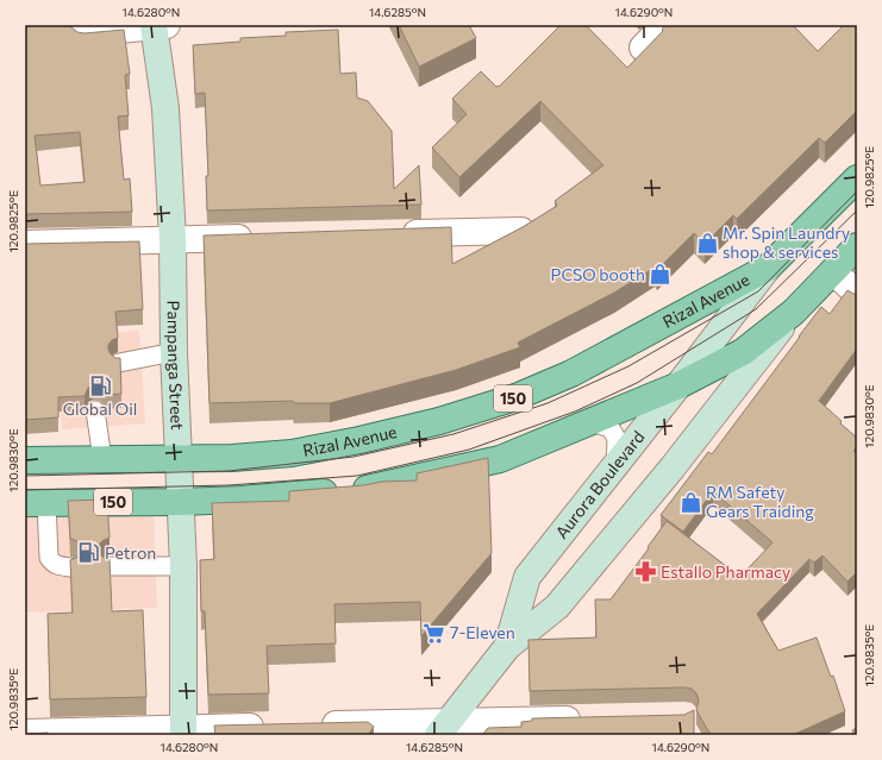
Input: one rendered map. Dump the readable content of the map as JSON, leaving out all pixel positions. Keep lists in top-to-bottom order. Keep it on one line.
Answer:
{"streets":{"main road":["Rizal Avenue","Pampanga Street","150","Aurora Boulevard"]},"crossings":[["Rizal Avenue","Pampanga Street"],["Rizal Avenue","Aurora Boulevard"],["Pampanga Street","150"],["150","Aurora Boulevard"]],"places":{"shop":["Mr. Spin Laundry shop & services","PCSO booth","RM Safety Gears Traiding"],"fuel station":["Global Oil","Petron"],"pharmacy":["Estallo Pharmacy"],"supermarket":["7-Eleven"]},"coordinates":["14.6280°N","14.6285°N","14.6290°N","120.9825°E","120.9830°E","120.9835°E"]}
